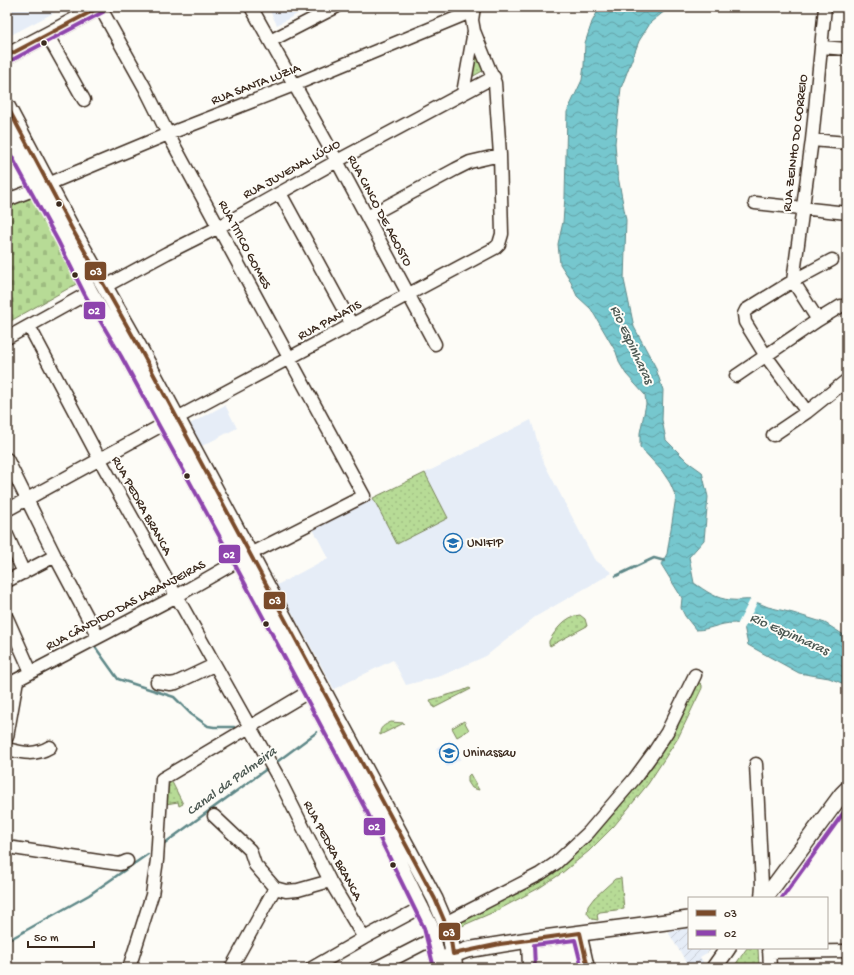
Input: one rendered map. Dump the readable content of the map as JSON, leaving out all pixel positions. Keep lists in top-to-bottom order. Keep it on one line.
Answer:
{"streets":{"street":["RUA SANTA LUZIA","RUA ZEINHO DO CORREIO","RUA JUVENAL LÚCIO","RUA CINCO DE AGOSTO","RUA TITICO GOMES","RUA PANATIS","RUA PEDRA BRANCA","RUA CÂNDIDO DAS LARANJEIRAS"]},"crossings":[["RUA SANTA LUZIA","RUA CINCO DE AGOSTO"],["RUA SANTA LUZIA","RUA TITICO GOMES"],["RUA JUVENAL LÚCIO","RUA CINCO DE AGOSTO"],["RUA JUVENAL LÚCIO","RUA TITICO GOMES"],["RUA CINCO DE AGOSTO","RUA PANATIS"],["RUA TITICO GOMES","RUA PANATIS"],["RUA TITICO GOMES","RUA CÂNDIDO DAS LARANJEIRAS"],["RUA PANATIS","RUA PEDRA BRANCA"],["RUA PEDRA BRANCA","RUA CÂNDIDO DAS LARANJEIRAS"]],"water":["Rio Espinharas","Canal da Palmeira"],"places":{"school or university":["UNIFIP","Uninassau"]},"lines":["transit line 03","transit line 02"],"legend":["03","02"],"scale_bar":"50 m"}
